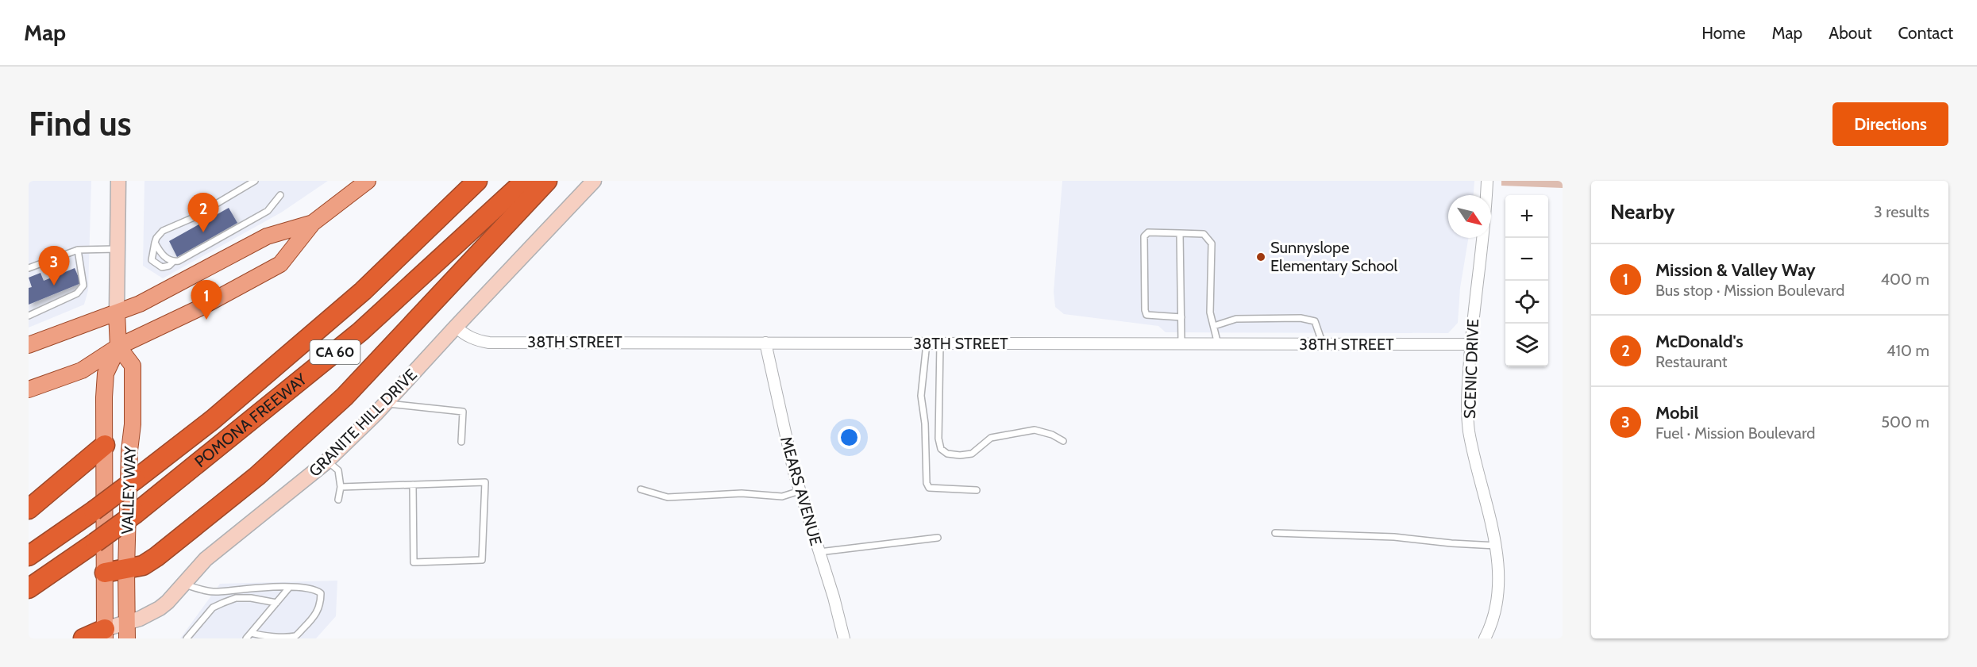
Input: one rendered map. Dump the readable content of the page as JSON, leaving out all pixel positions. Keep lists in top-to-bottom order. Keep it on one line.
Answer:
{"streets":{"highway":["CA 60","POMONA FREEWAY"],"main road":["VALLEY WAY"],"street":["38TH STREET","SCENIC DRIVE","GRANITE HILL DRIVE","MEARS AVENUE"]},"crossings":[["38TH STREET","SCENIC DRIVE"],["38TH STREET","GRANITE HILL DRIVE"],["38TH STREET","MEARS AVENUE"],["GRANITE HILL DRIVE","VALLEY WAY"]],"places":["Sunnyslope Elementary School"],"north":"bottom right","page":{"header":"Map","nav":["Home","Map","About","Contact"],"buttons":"Directions","title":"Find us","heading":["Nearby","3 results"],"pins":["2","3","1"],"map_buttons":["+","−"],"list":[{"mark":"1","name":"Mission & Valley Way","note":"Bus stop · Mission Boulevard","value":"400 m"},{"mark":"2","name":"McDonald's","note":"Restaurant","value":"410 m"},{"mark":"3","name":"Mobil","note":"Fuel · Mission Boulevard","value":"500 m"}]}}
